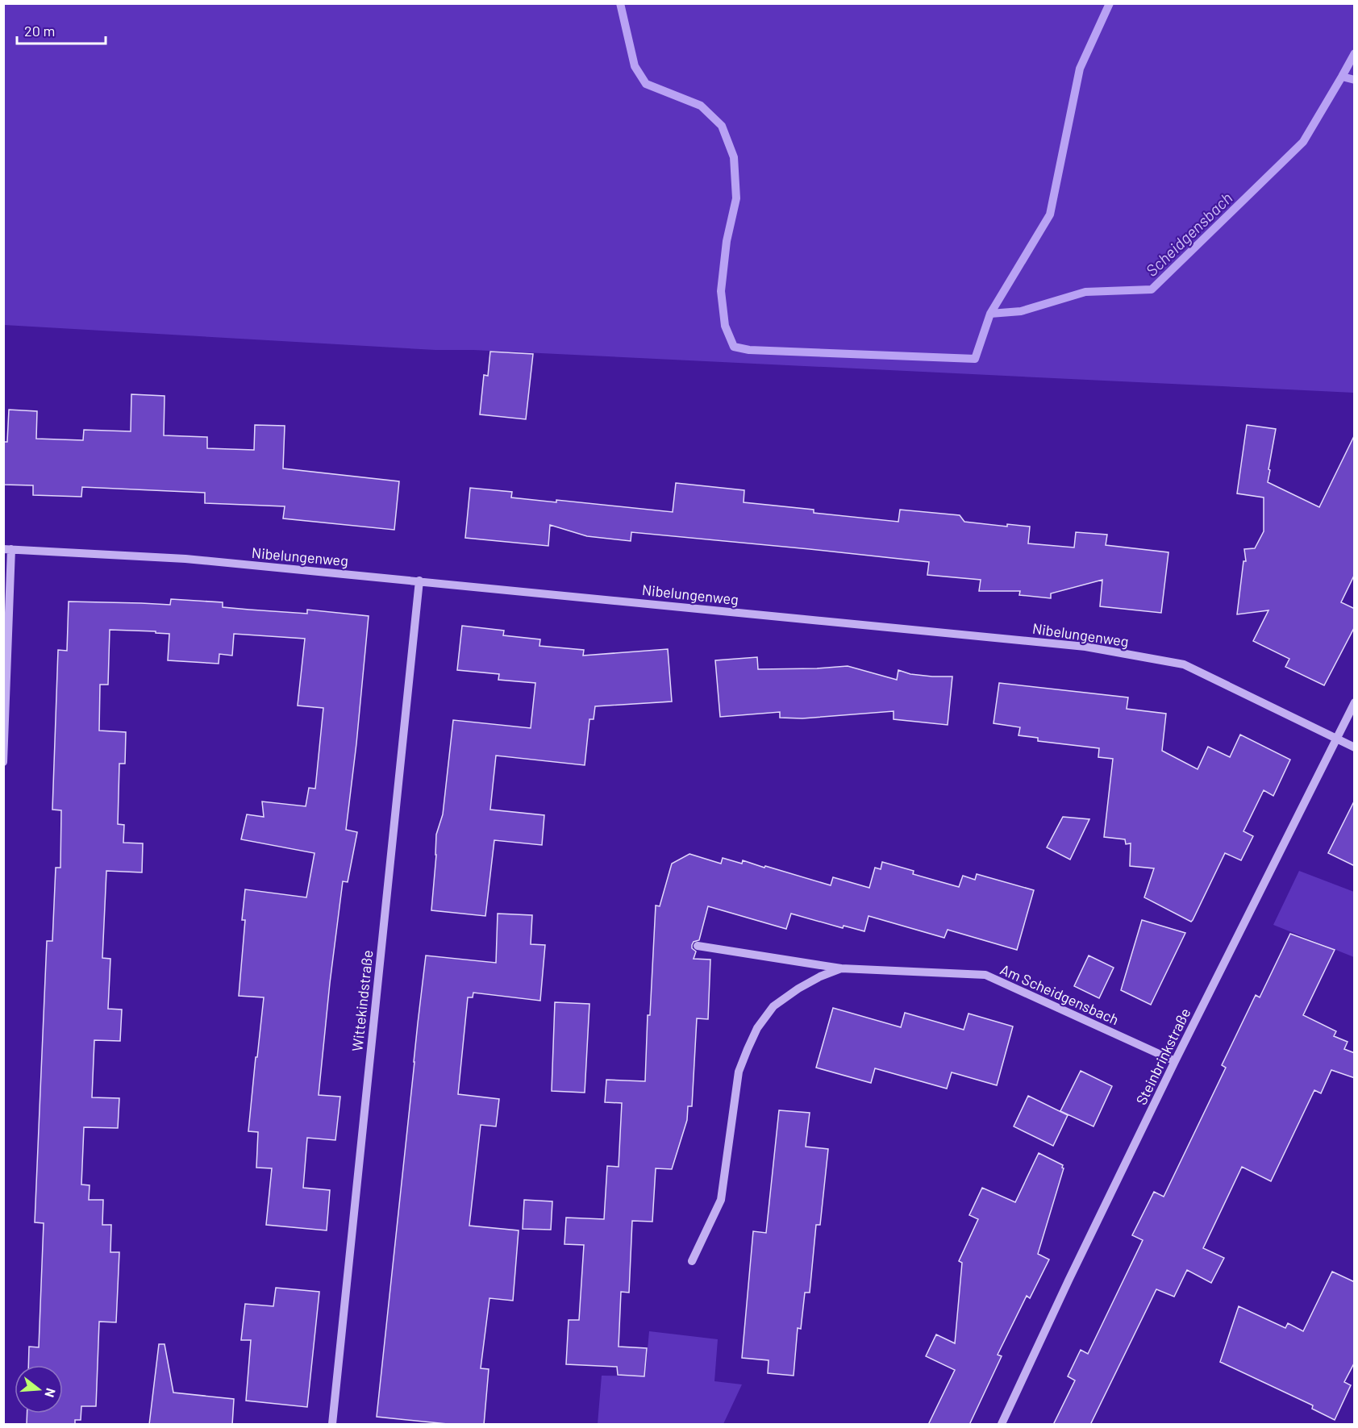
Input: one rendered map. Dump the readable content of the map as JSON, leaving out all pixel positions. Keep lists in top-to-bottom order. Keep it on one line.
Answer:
{"streets":{"street":["Nibelungenweg","Am Scheidgensbach","Wittekindstraße","Steinbrinkstraße"]},"crossings":[["Nibelungenweg","Wittekindstraße"],["Nibelungenweg","Steinbrinkstraße"],["Am Scheidgensbach","Steinbrinkstraße"]],"water":["Scheidgensbach"],"scale_bar":"20 m","north":"right"}
